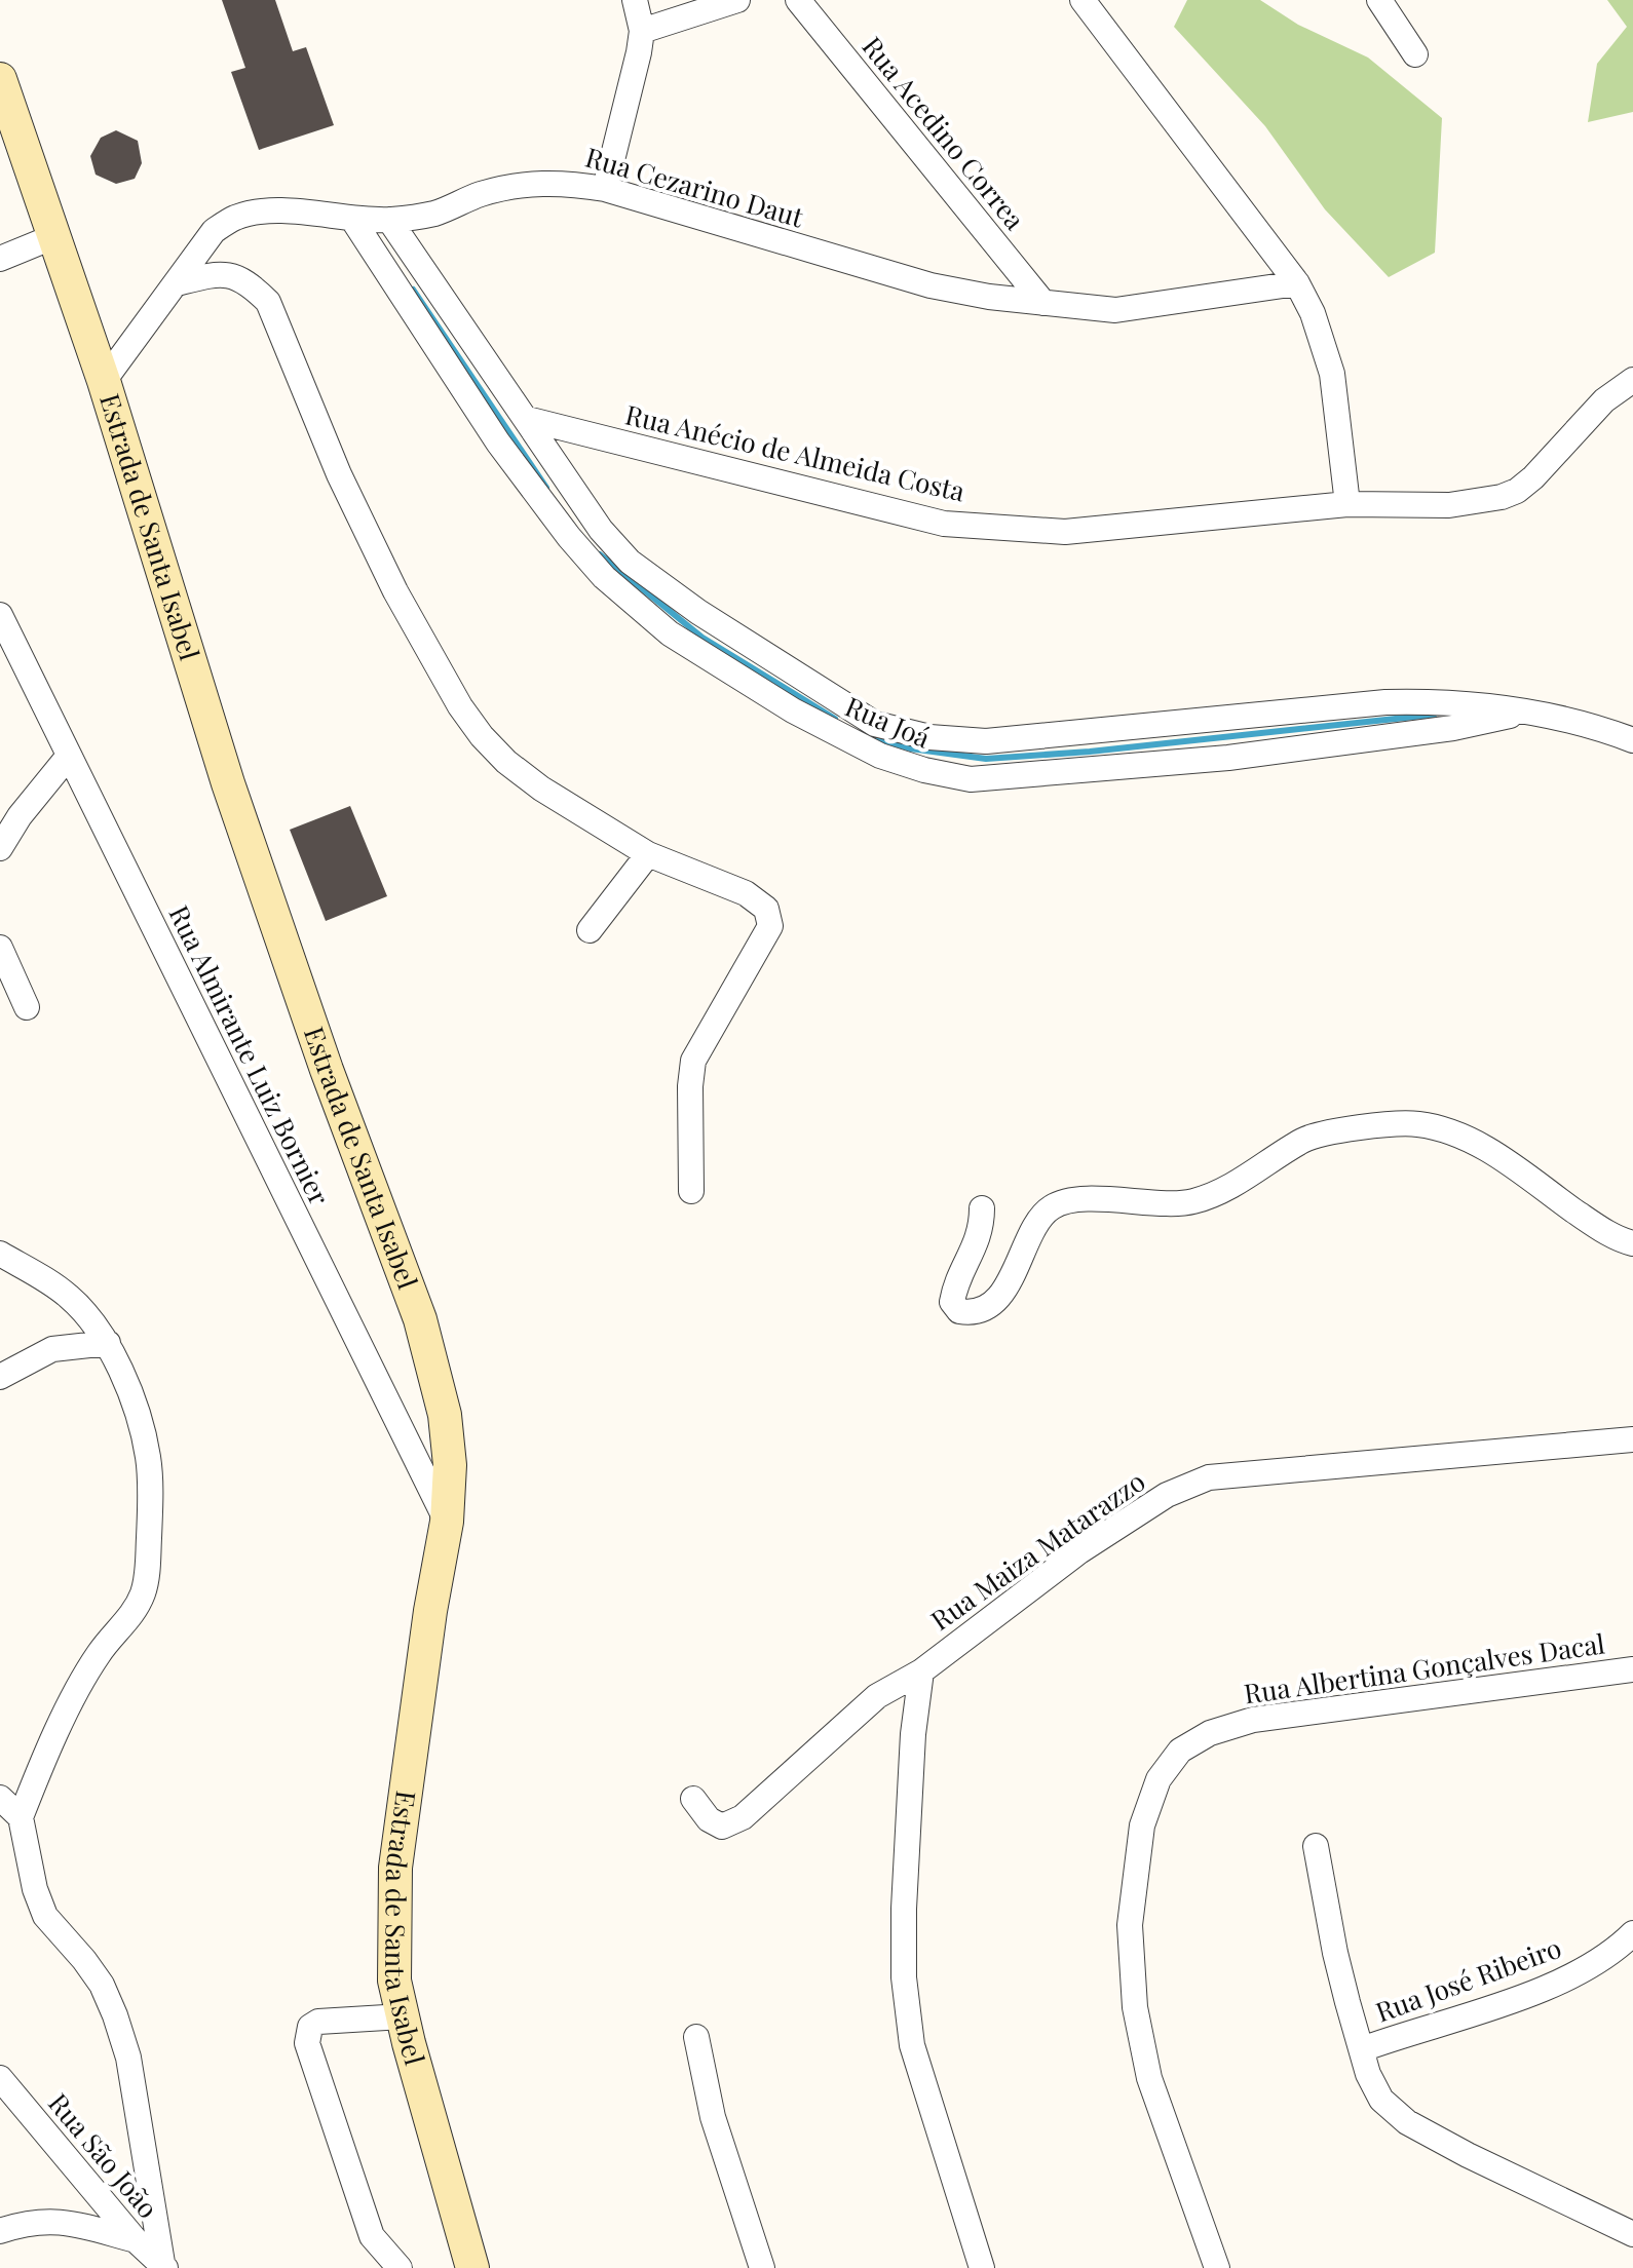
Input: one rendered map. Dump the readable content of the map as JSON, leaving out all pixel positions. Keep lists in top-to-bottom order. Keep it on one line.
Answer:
{"streets":{"main road":["Estrada de Santa Isabel"],"street":["Rua Acedino Correa","Rua Cezarino Daut","Rua Anécio de Almeida Costa","Rua Joá","Rua Almirante Luiz Bornier","Rua Maiza Matarazzo","Rua Albertina Gonçalves Dacal","Rua José Ribeiro","Rua São João"]},"crossings":[["Rua Acedino Correa","Rua Cezarino Daut"],["Rua Cezarino Daut","Estrada de Santa Isabel"],["Rua Cezarino Daut","Rua Joá"],["Rua Anécio de Almeida Costa","Rua Joá"],["Estrada de Santa Isabel","Rua Almirante Luiz Bornier"]]}
